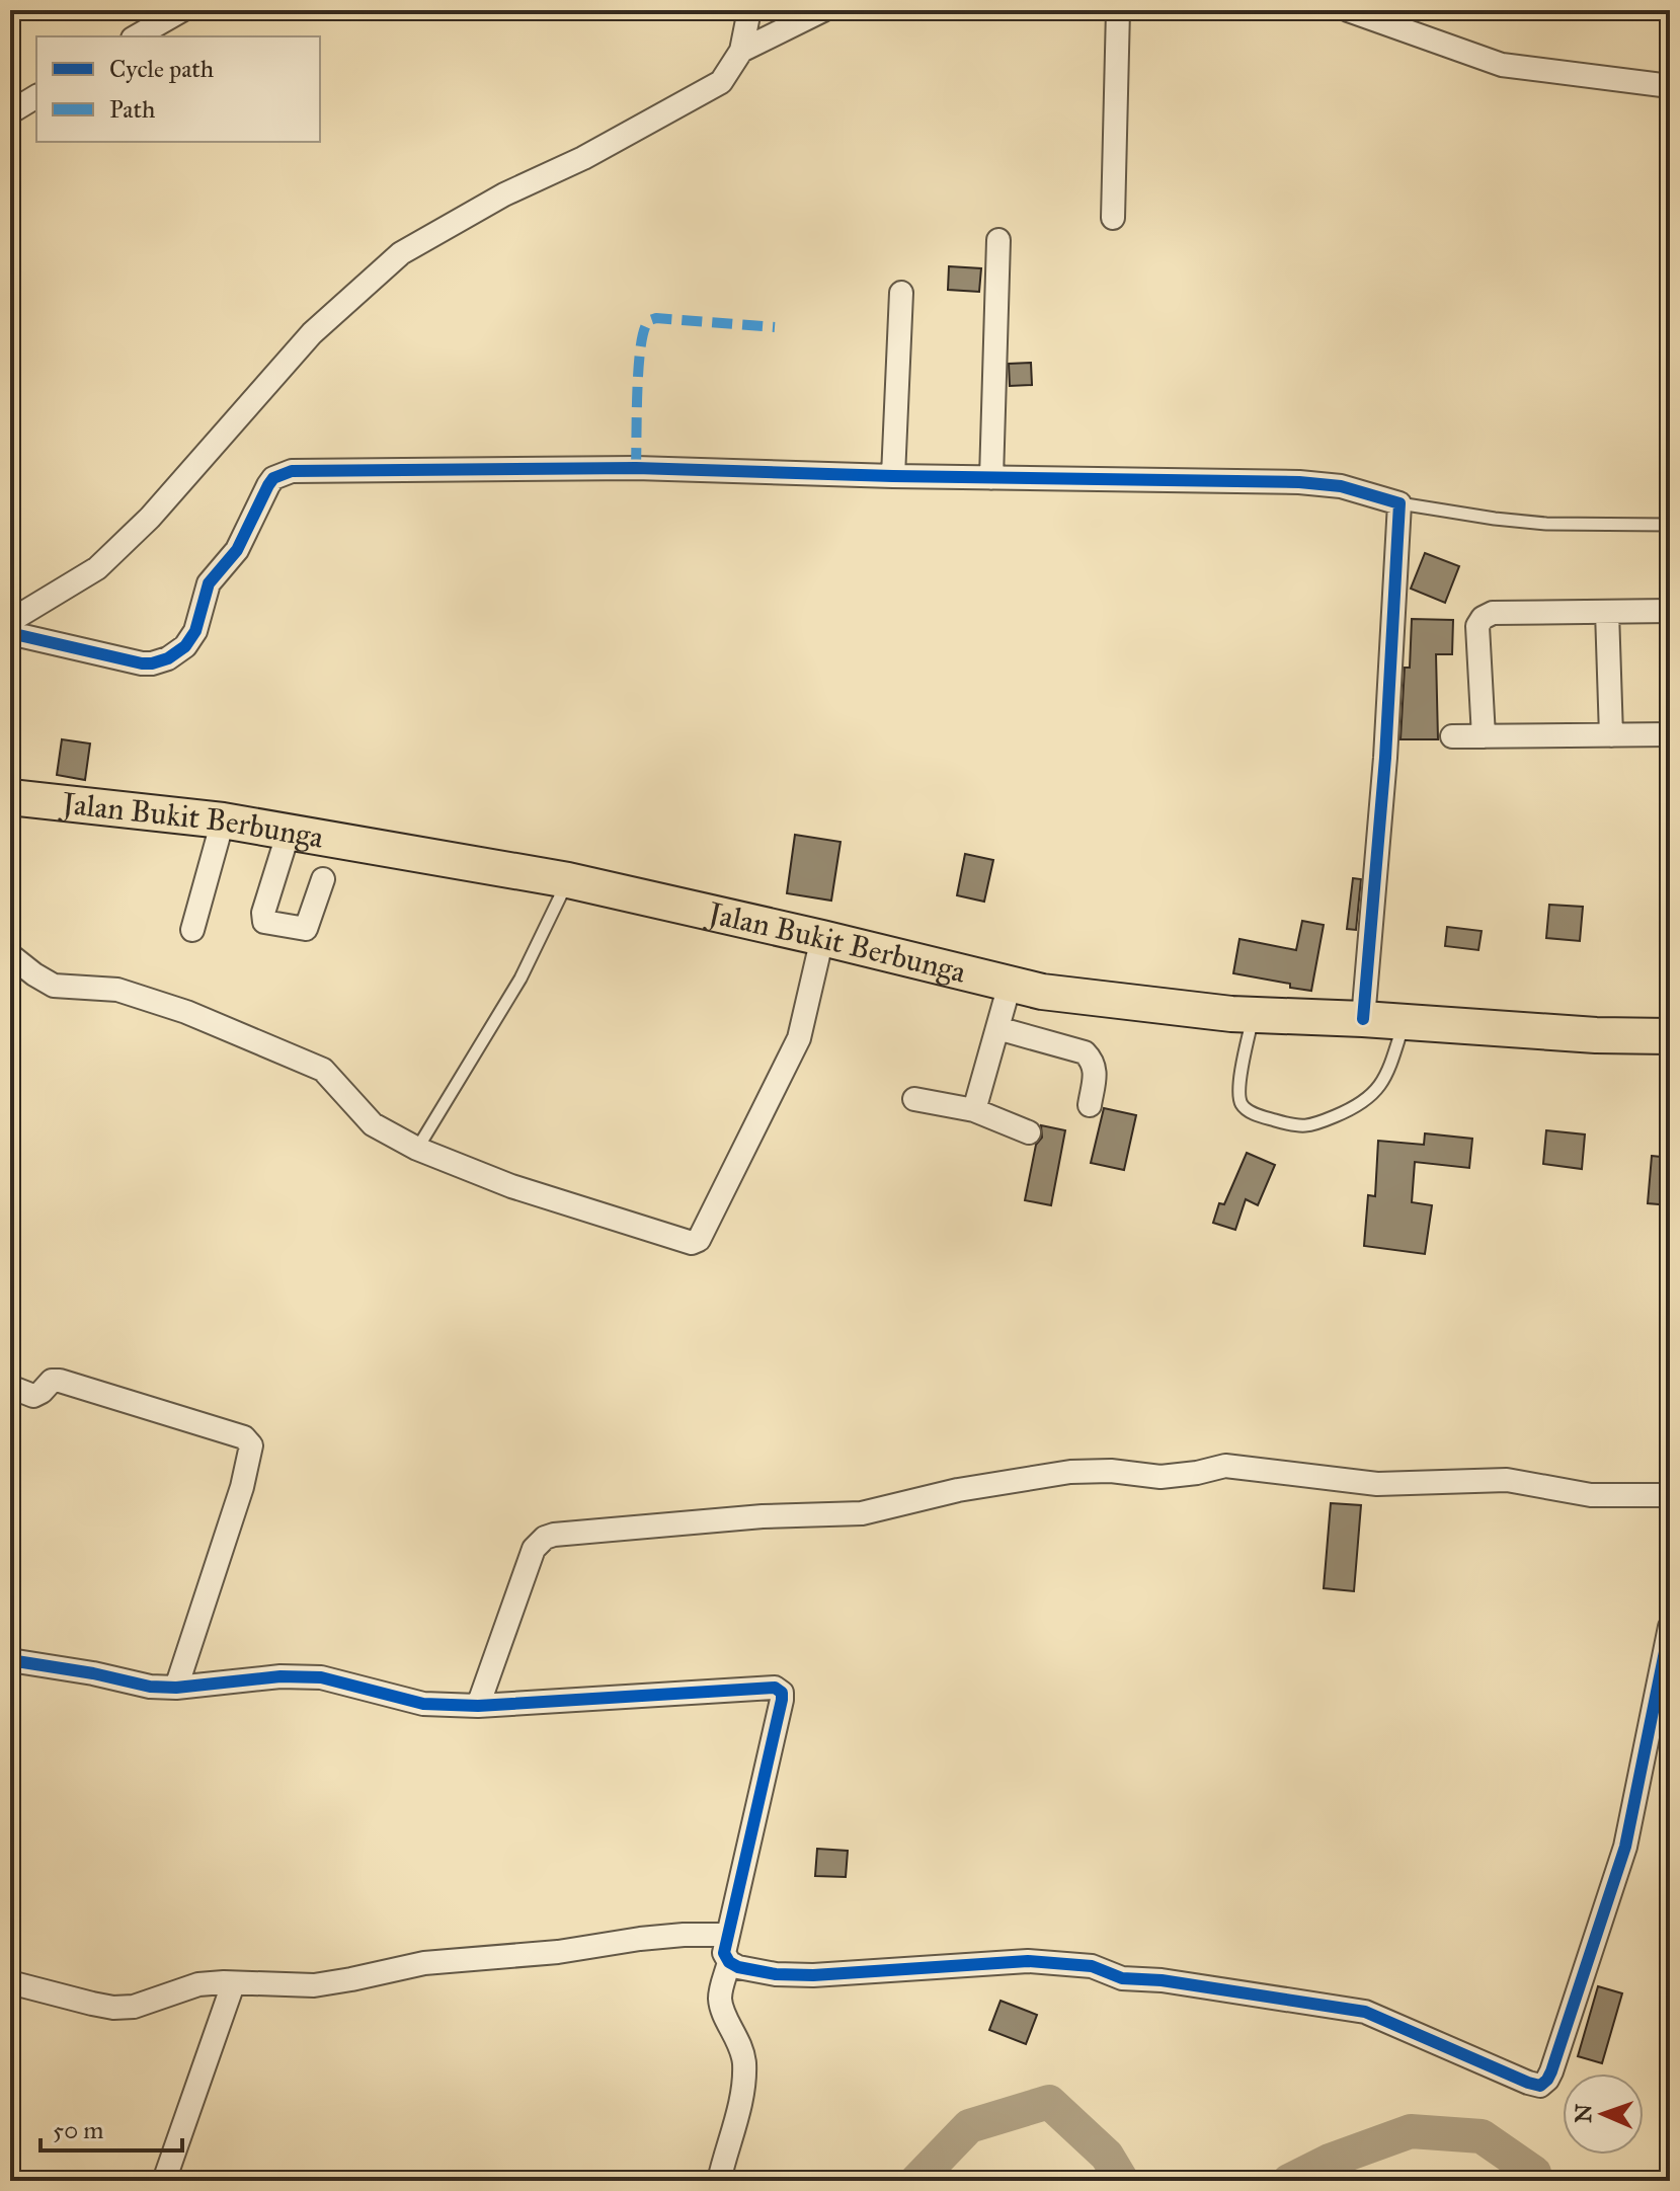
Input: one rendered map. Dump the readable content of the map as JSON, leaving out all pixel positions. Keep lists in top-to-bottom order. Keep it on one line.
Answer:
{"streets":{"main road":["Jalan Bukit Berbunga"]},"legend":["Cycle path","Path"],"scale_bar":"50 m","north":"left"}
